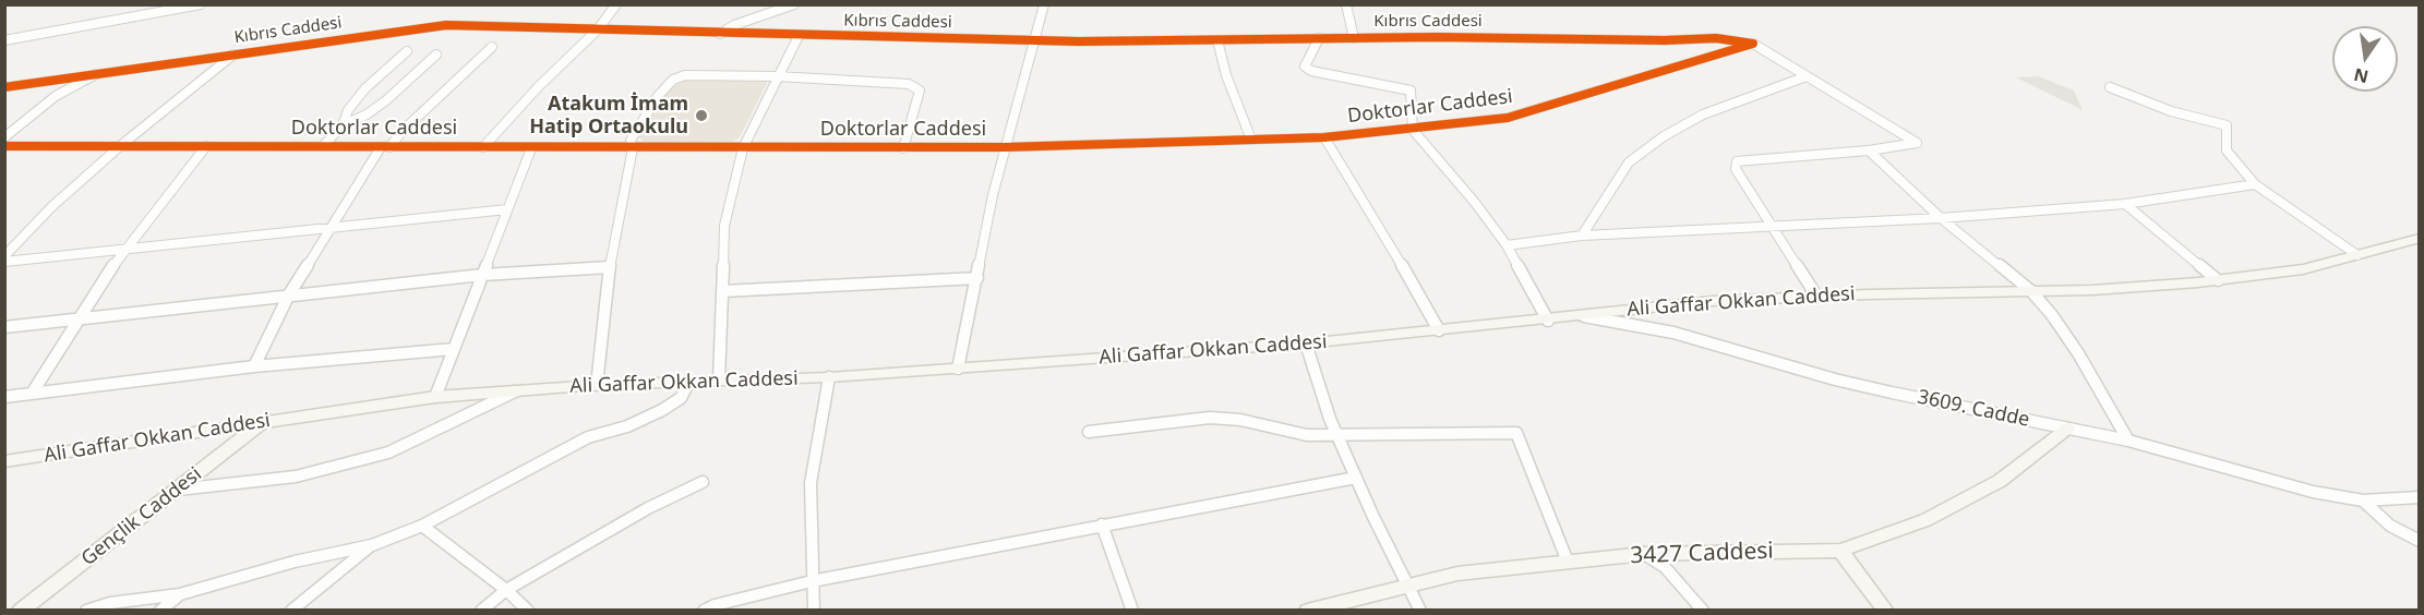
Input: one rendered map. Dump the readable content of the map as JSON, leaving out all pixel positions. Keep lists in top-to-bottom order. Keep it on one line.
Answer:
{"streets":{"street":["Kıbrıs Caddesi","Doktorlar Caddesi","Ali Gaffar Okkan Caddesi","3609. Cadde","Gençlik Caddesi","3427 Caddesi"]},"crossings":[["Kıbrıs Caddesi","Doktorlar Caddesi"],["Ali Gaffar Okkan Caddesi","3609. Cadde"],["Ali Gaffar Okkan Caddesi","Gençlik Caddesi"],["3609. Cadde","3427 Caddesi"]],"places":["Atakum İmam Hatip Ortaokulu"],"north":"bottom"}
